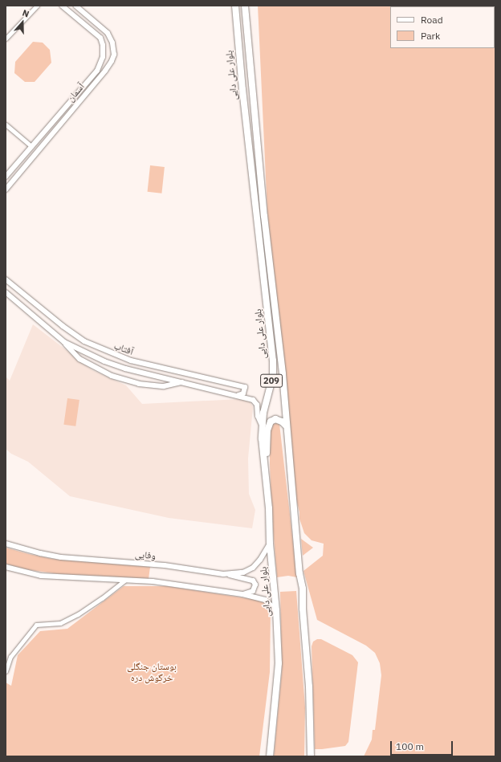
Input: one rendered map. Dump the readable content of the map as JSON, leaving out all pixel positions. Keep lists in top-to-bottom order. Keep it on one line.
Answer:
{"streets":{"main road":["بلوار علی دایی","209"],"street":["آسمان","آفتاب","وفایی"]},"crossings":[["بلوار علی دایی","آفتاب"],["بلوار علی دایی","وفایی"]],"parks":["بوستان جنگلی خرگوش دره"],"legend":["Road","Park"],"scale_bar":"100 m","north":"top"}
